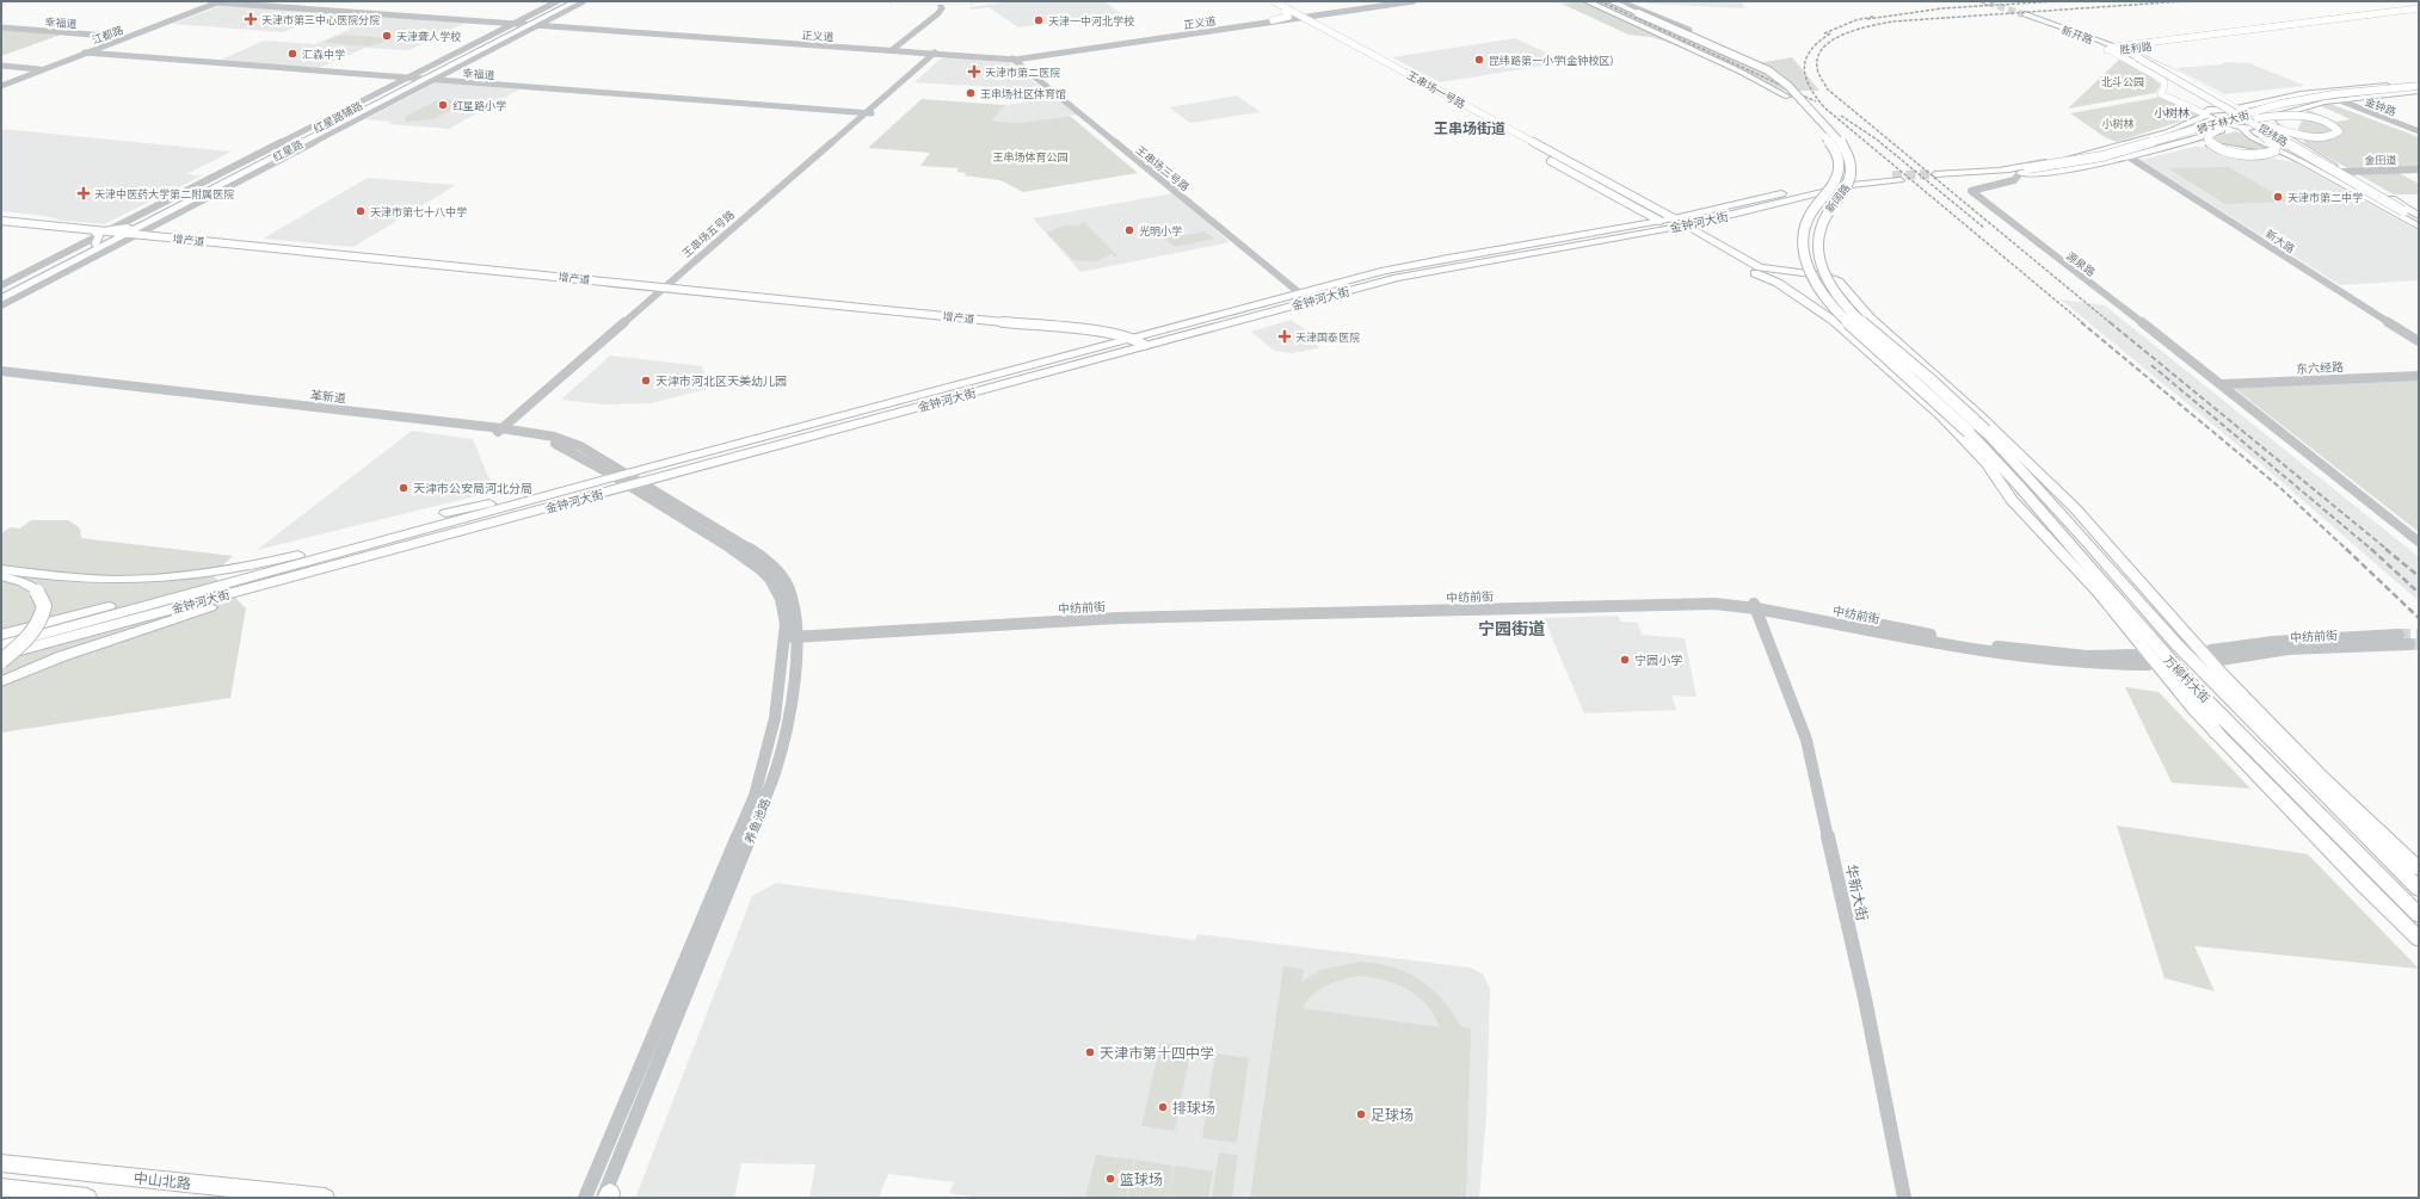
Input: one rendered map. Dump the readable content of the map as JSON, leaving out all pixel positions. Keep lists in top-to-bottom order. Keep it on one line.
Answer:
{"streets":{"highway":["红星路","新阔路","万柳村大街"],"main road":["新开路","胜利路","王串场一号路","狮子林大街","昆纬路","金钟河大街","增产道","中山北路"],"street":["幸福道","正义道","江都路","金钟路","红星路辅路","金田道","王串场三号路","王串场五号路","新大路","源泉路","东六经路","革新道","中纺前街","养鱼池路","华新大街"]},"crossings":[["幸福道","江都路"],["幸福道","红星路辅路"],["幸福道","红星路"],["幸福道","王串场五号路"],["正义道","江都路"],["正义道","王串场一号路"],["正义道","红星路辅路"],["正义道","红星路"],["正义道","王串场三号路"],["正义道","王串场五号路"],["新开路","昆纬路"],["王串场一号路","金钟河大街"],["红星路辅路","红星路"],["红星路辅路","增产道"],["红星路","增产道"],["王串场三号路","金钟河大街"],["新阔路","万柳村大街"],["金钟河大街","增产道"],["金钟河大街","革新道"],["金钟河大街","养鱼池路"],["王串场五号路","增产道"],["王串场五号路","革新道"],["源泉路","东六经路"],["革新道","养鱼池路"],["中纺前街","养鱼池路"],["中纺前街","华新大街"]],"districts":["小树林","王串场街道","宁园街道"],"parks":["北斗公园","小树林","王串场体育公园"],"places":{"health":["天津市第三中心医院分院","天津市第二医院","天津中医药大学第二附属医院","天津国泰医院"],"other":["天津一中河北学校","天津聋人学校","汇森中学","昆纬路第一小学(金钟校区)","王串场社区体育馆","红星路小学","天津市第二中学","天津市第七十八中学","光明小学","天津市河北区天美幼儿园","天津市公安局河北分局","宁园小学","天津市第十四中学","排球场","足球场","篮球场"]}}
